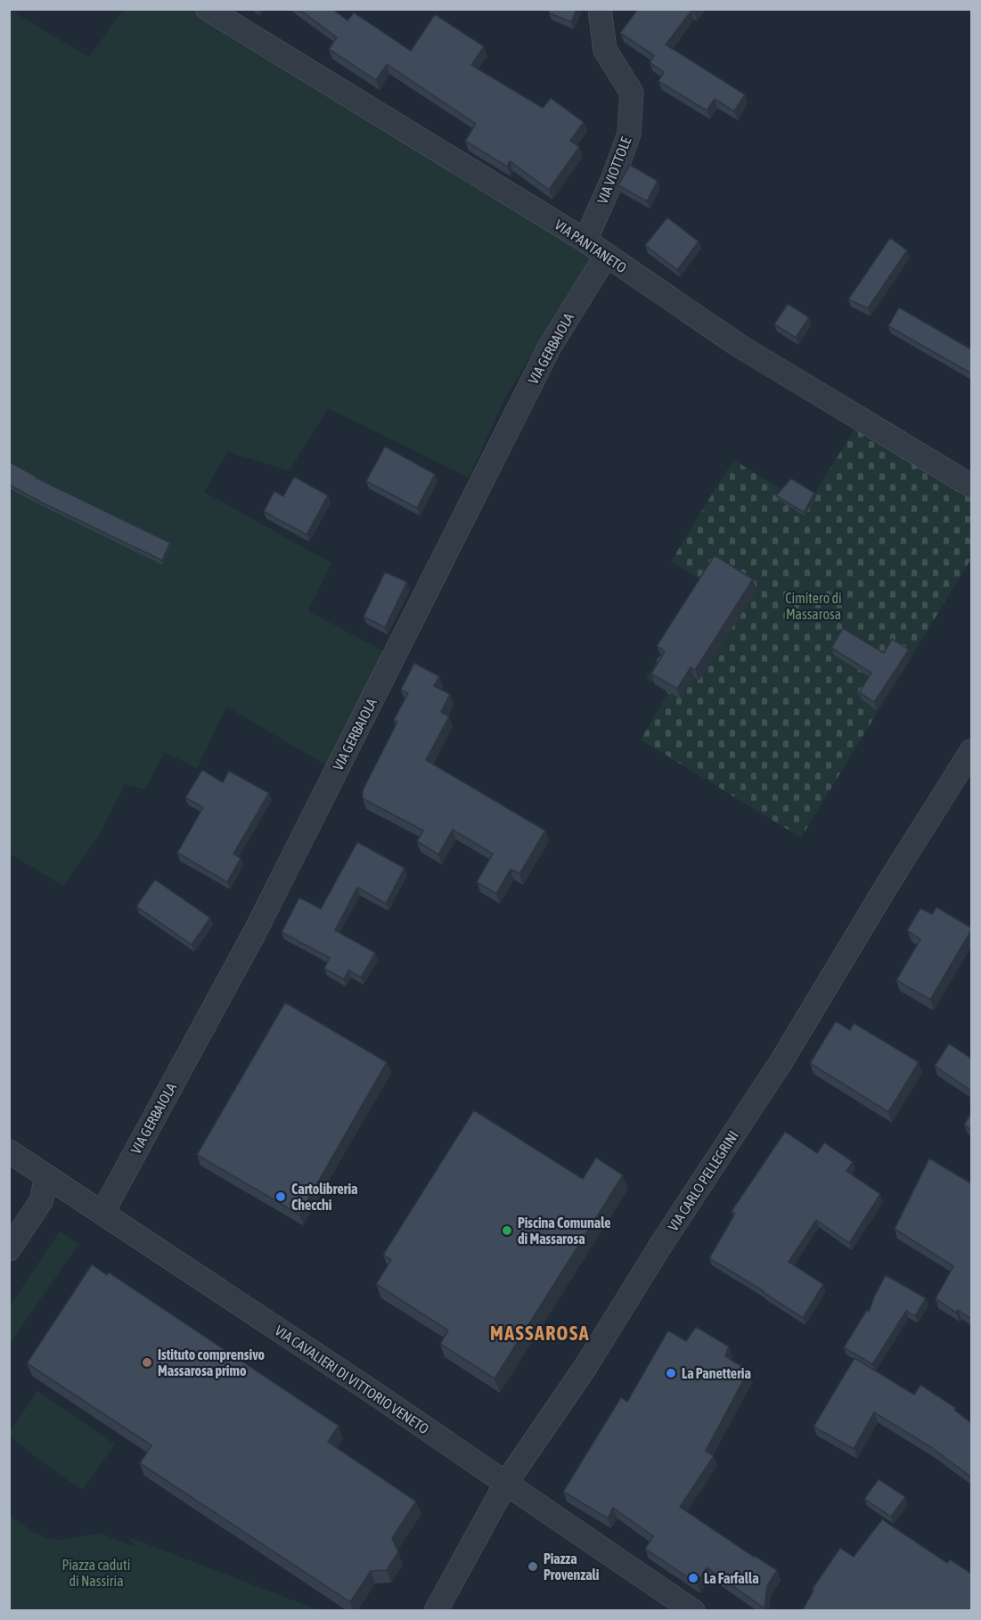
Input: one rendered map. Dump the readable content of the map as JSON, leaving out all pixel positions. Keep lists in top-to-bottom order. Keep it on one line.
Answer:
{"streets":{"street":["VIA VIOTTOLE","VIA PANTANETO","VIA GERBAIOLA","VIA CARLO PELLEGRINI","VIA CAVALIERI DI VITTORIO VENETO"]},"crossings":[["VIA VIOTTOLE","VIA PANTANETO"],["VIA PANTANETO","VIA GERBAIOLA"],["VIA GERBAIOLA","VIA CAVALIERI DI VITTORIO VENETO"],["VIA CARLO PELLEGRINI","VIA CAVALIERI DI VITTORIO VENETO"]],"districts":["MASSAROSA"],"parks":["Cimitero di Massarosa","Piazza caduti di Nassiria"],"places":["Cartolibreria Checchi","Piscina Comunale di Massarosa","Istituto comprensivo Massarosa primo","La Panetteria","Piazza Provenzali","La Farfalla"]}
